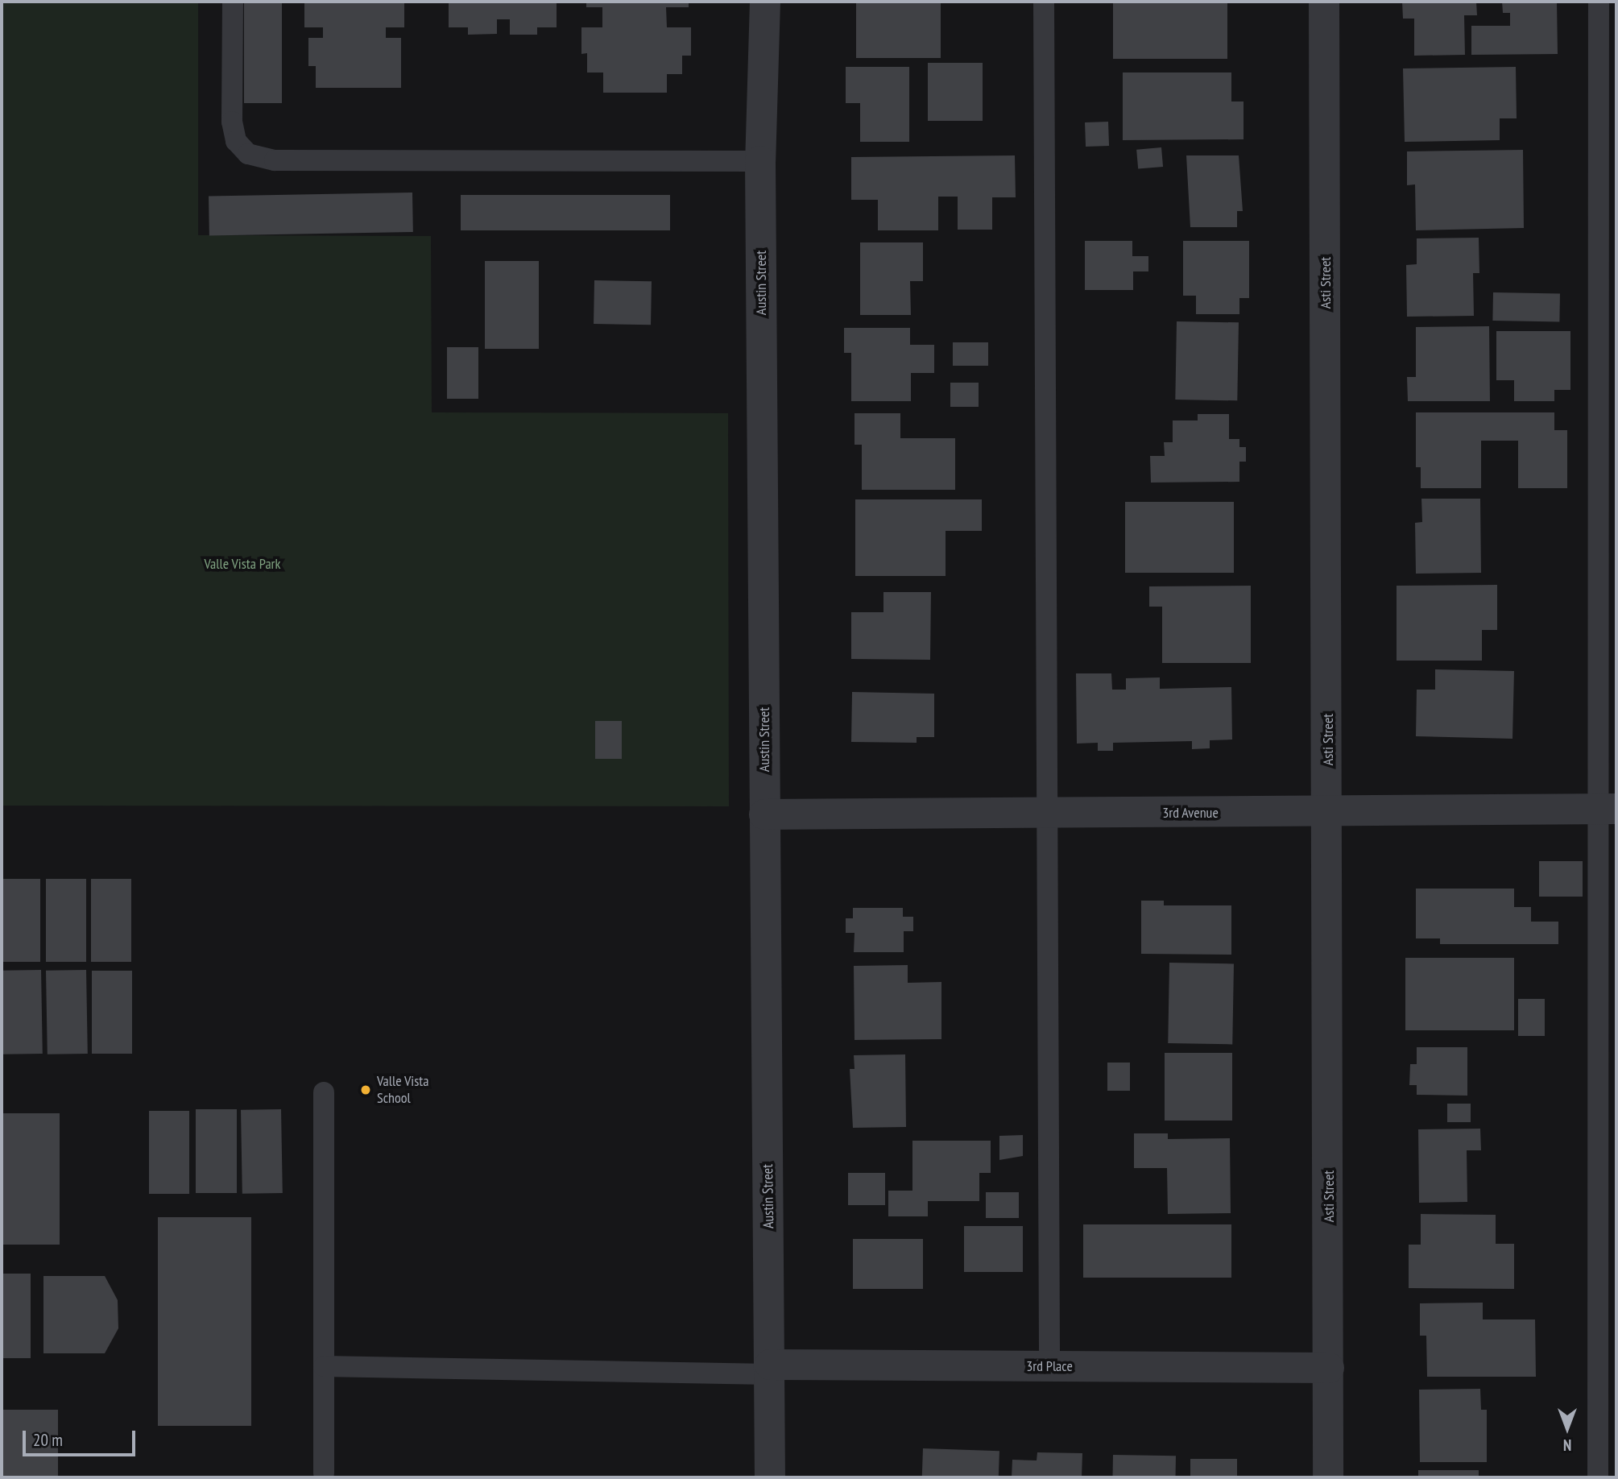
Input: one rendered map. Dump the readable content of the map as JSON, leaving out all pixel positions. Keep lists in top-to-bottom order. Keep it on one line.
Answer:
{"streets":{"street":["Austin Street","Asti Street","3rd Avenue","3rd Place"]},"crossings":[["Austin Street","3rd Avenue"],["Austin Street","3rd Place"],["Asti Street","3rd Avenue"],["Asti Street","3rd Place"]],"parks":["Valle Vista Park"],"places":["Valle Vista School"],"scale_bar":"20 m","north":"bottom"}
